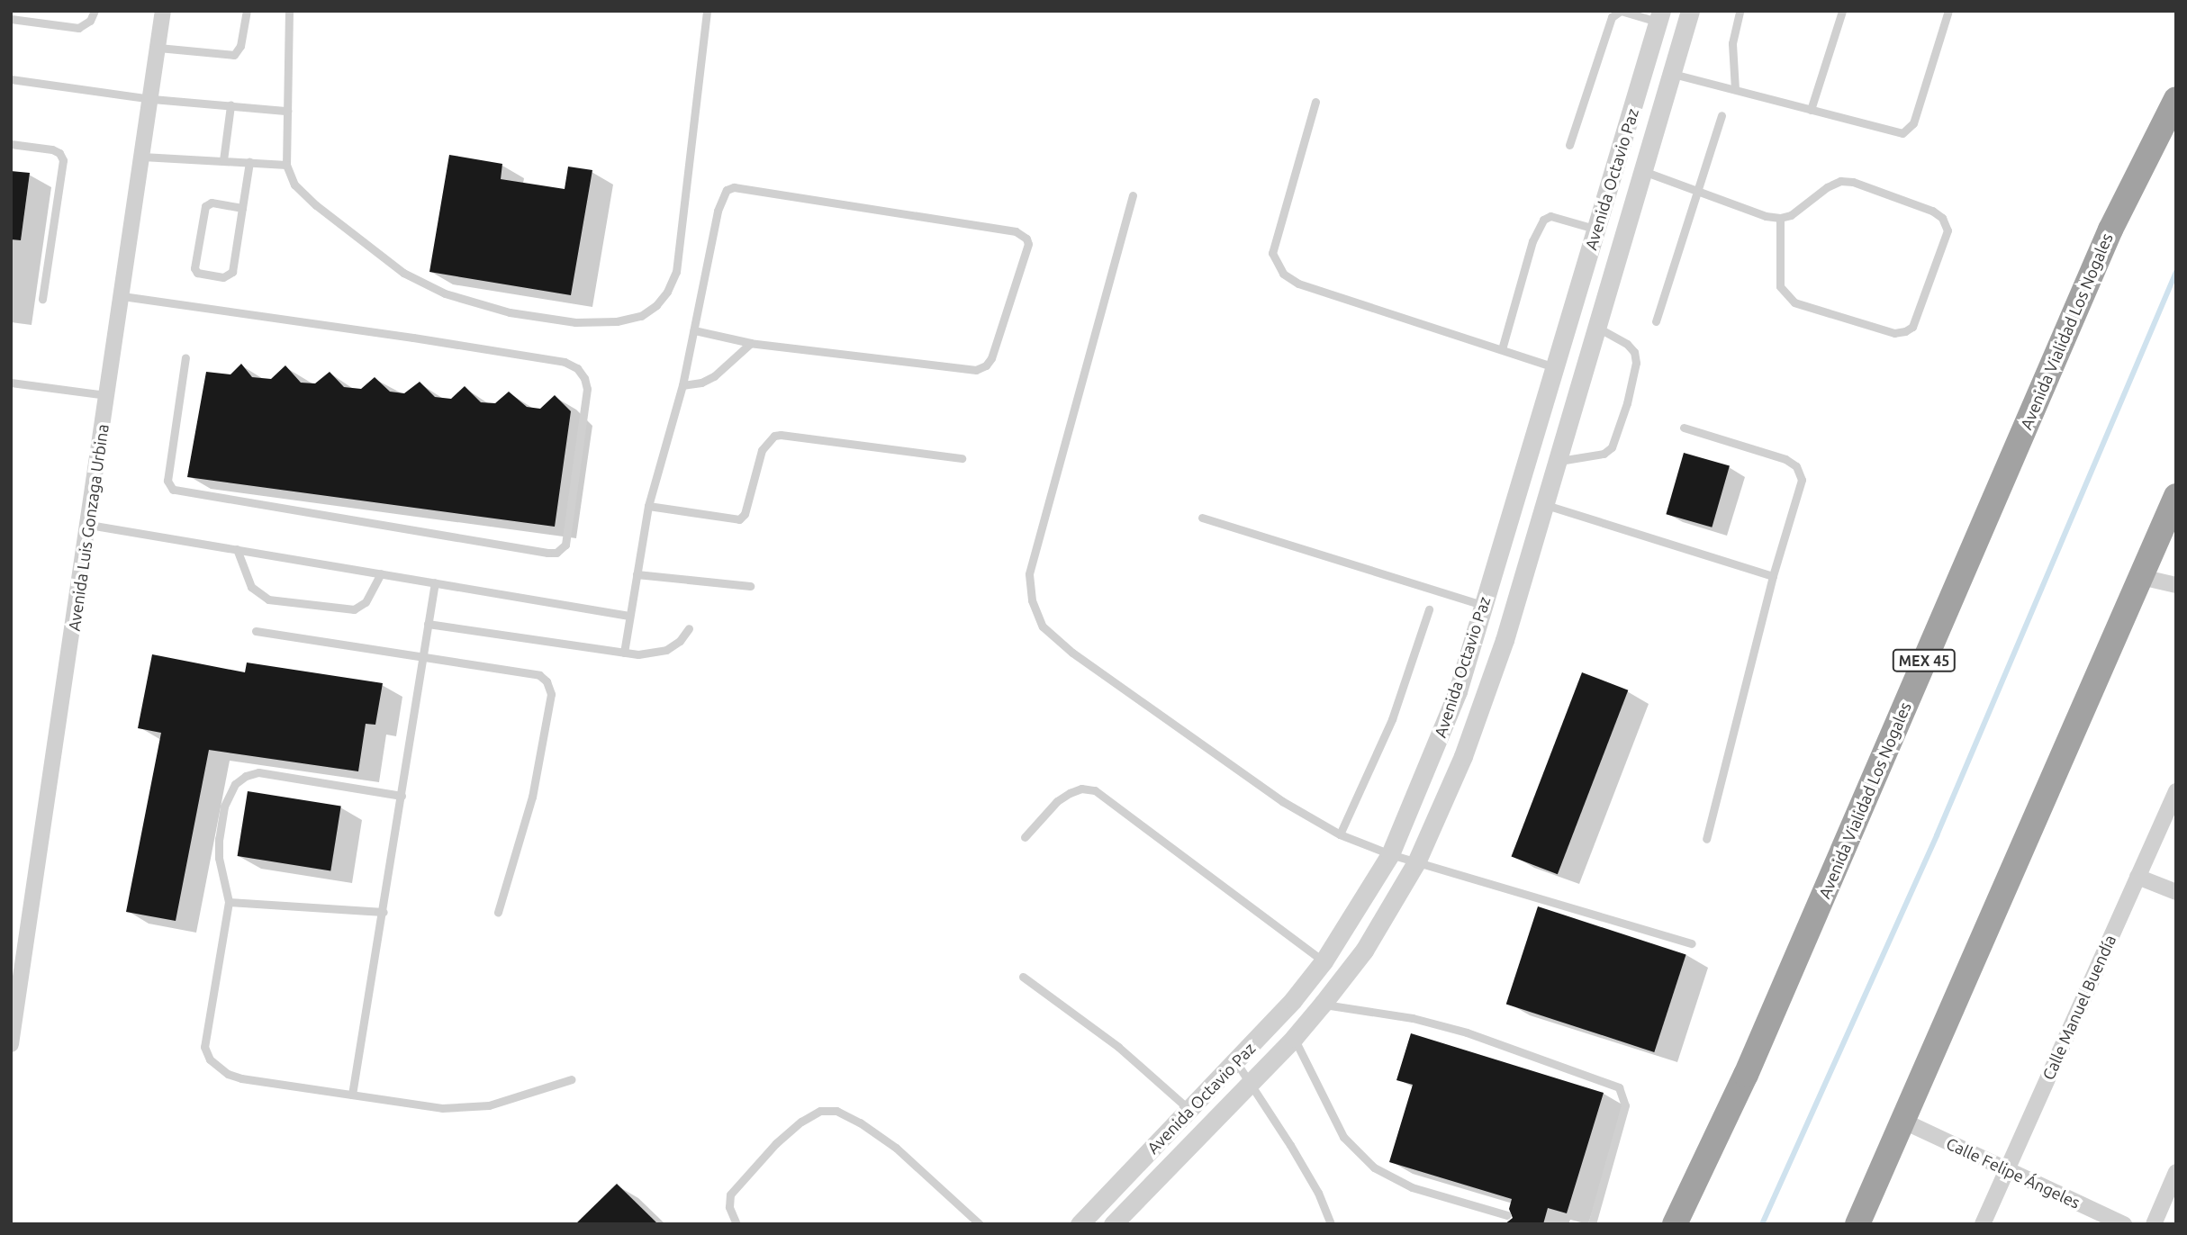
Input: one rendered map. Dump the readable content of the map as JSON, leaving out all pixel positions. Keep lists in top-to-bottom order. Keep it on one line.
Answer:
{"streets":{"highway":["Avenida Vialidad Los Nogales","MEX 45"],"street":["Avenida Octavio Paz","Avenida Luis Gonzaga Urbina","Calle Manuel Buendía","Calle Felipe Ángeles"]},"crossings":[["Calle Manuel Buendía","Calle Felipe Ángeles"]]}
